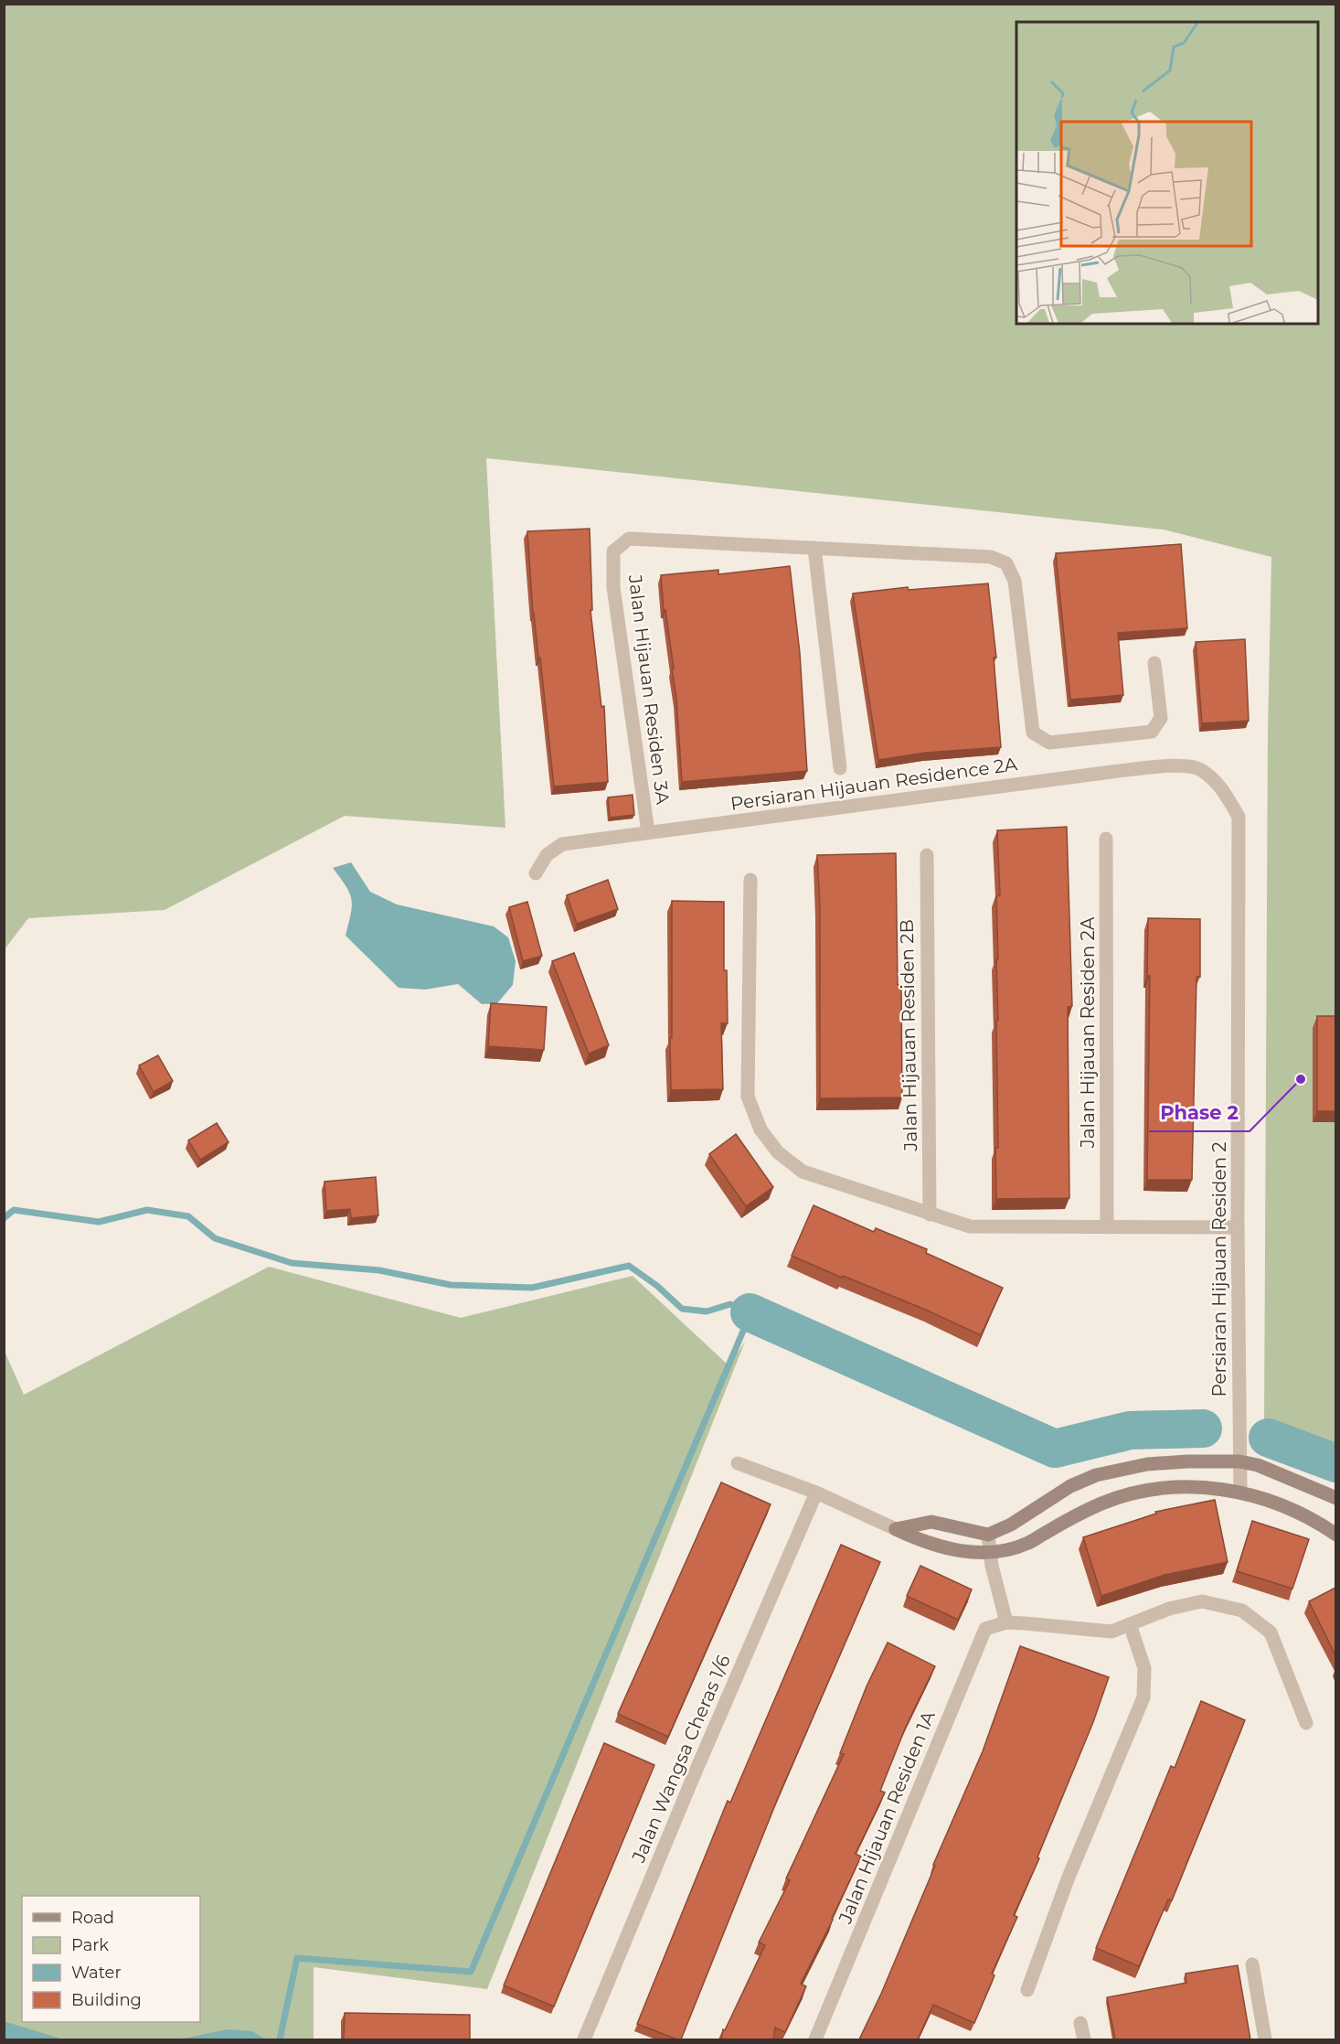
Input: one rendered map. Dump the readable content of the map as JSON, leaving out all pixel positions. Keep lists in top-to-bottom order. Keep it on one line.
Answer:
{"streets":{"street":["Jalan Hijauan Residen 3A","Persiaran Hijauan Residence 2A","Jalan Hijauan Residen 2A","Jalan Hijauan Residen 2B","Persiaran Hijauan Residen 2","Jalan Wangsa Cheras 1/6","Jalan Hijauan Residen 1A"]},"crossings":[["Jalan Hijauan Residen 3A","Persiaran Hijauan Residence 2A"],["Persiaran Hijauan Residence 2A","Persiaran Hijauan Residen 2"]],"places":["Phase 2"],"legend":["Road","Park","Water","Building"]}
